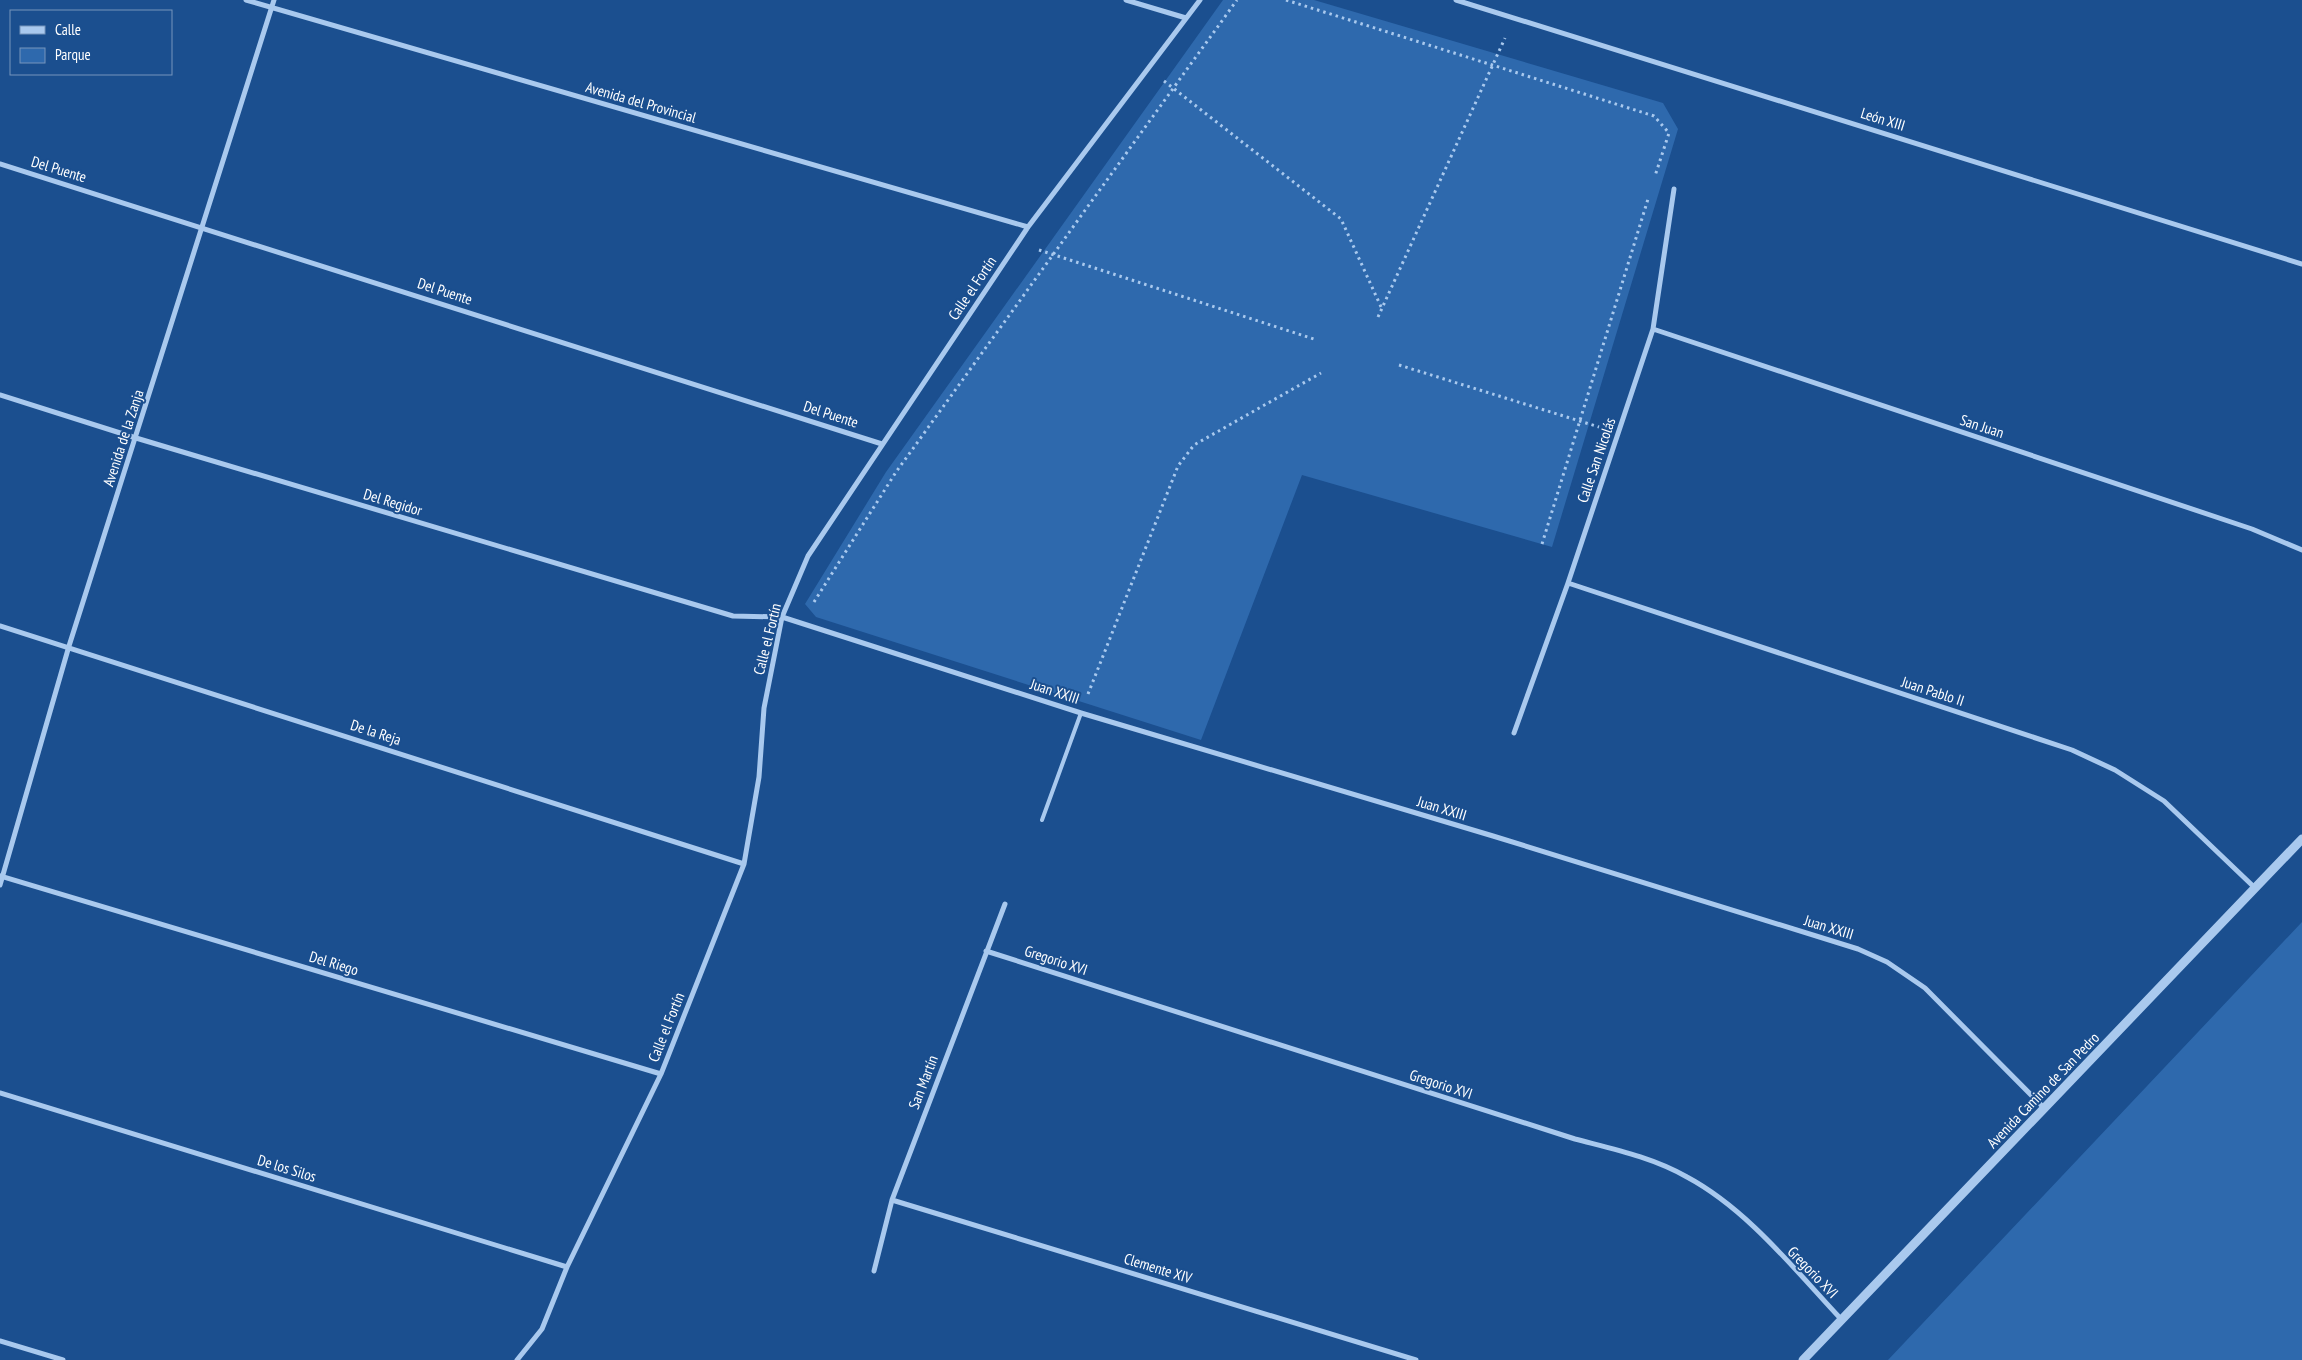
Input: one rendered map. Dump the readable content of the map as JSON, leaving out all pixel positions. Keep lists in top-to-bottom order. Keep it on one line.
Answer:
{"streets":{"street":["Avenida del Provincial","León XIII","Del Puente","Calle el Fortín","San Juan","Avenida de la Zanja","Calle San Nicolás","Del Regidor","Juan XXIII","Juan Pablo II","De la Reja","Gregorio XVI","Del Riego","San Martín","Avenida Camino de San Pedro","De los Silos","Clemente XIV"]},"crossings":[["Avenida del Provincial","Calle el Fortín"],["Avenida del Provincial","Avenida de la Zanja"],["Del Puente","Calle el Fortín"],["Del Puente","Avenida de la Zanja"],["Calle el Fortín","Del Regidor"],["Calle el Fortín","Juan XXIII"],["Calle el Fortín","De la Reja"],["Calle el Fortín","Del Riego"],["Calle el Fortín","De los Silos"],["San Juan","Calle San Nicolás"],["Avenida de la Zanja","Del Regidor"],["Avenida de la Zanja","De la Reja"],["Avenida de la Zanja","Del Riego"],["Calle San Nicolás","Juan Pablo II"],["Del Regidor","Juan XXIII"],["Juan XXIII","Avenida Camino de San Pedro"],["Juan Pablo II","Avenida Camino de San Pedro"],["Gregorio XVI","San Martín"],["Gregorio XVI","Avenida Camino de San Pedro"],["San Martín","Clemente XIV"]],"legend":["Calle","Parque"]}
